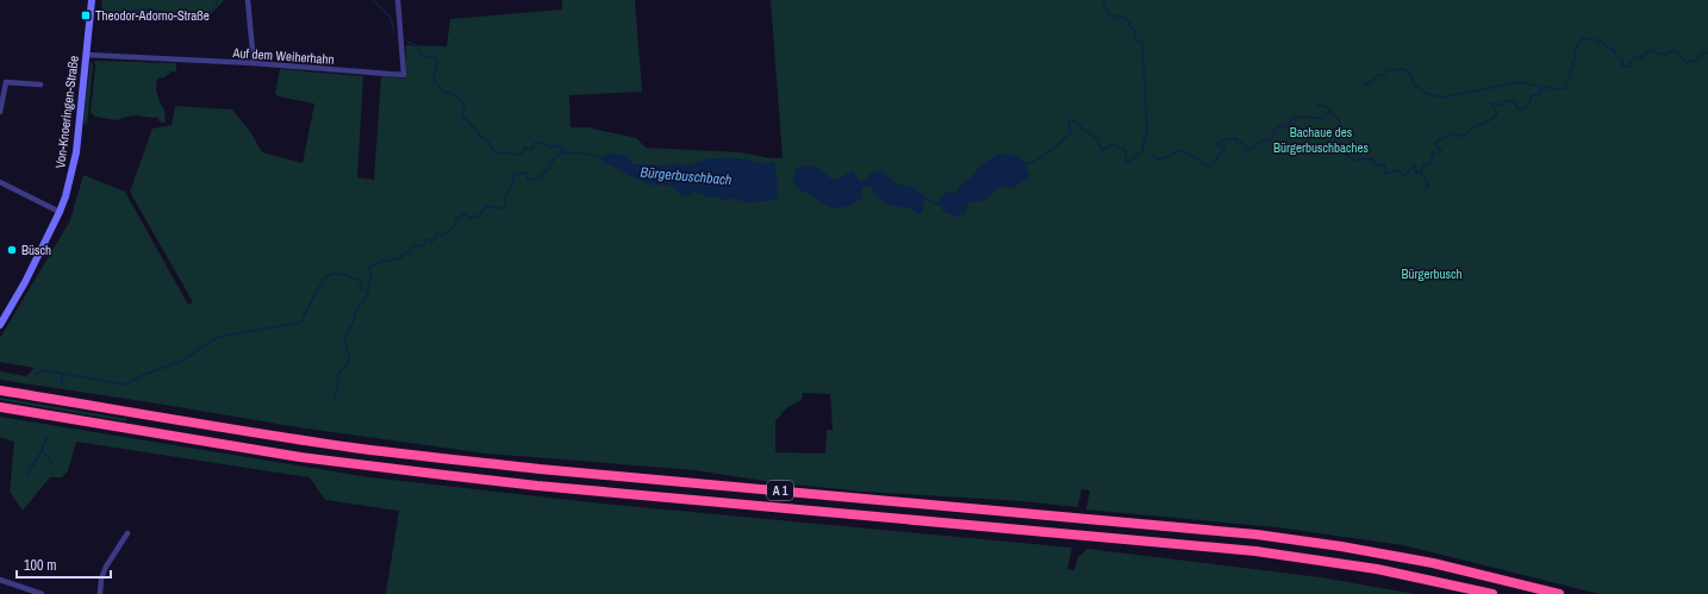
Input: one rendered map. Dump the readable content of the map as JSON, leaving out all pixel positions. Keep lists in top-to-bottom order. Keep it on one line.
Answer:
{"streets":{"highway":["A 1"],"main road":["Von-Knoeringen-Straße"],"street":["Auf dem Weiherhahn"]},"crossings":[["Auf dem Weiherhahn","Von-Knoeringen-Straße"]],"water":["Bürgerbuschbach"],"parks":["Bachaue des Bürgerbuschbaches","Bürgerbusch"],"places":{"transit":["Theodor-Adorno-Straße"],"other":["Büsch"]},"scale_bar":"100 m"}
